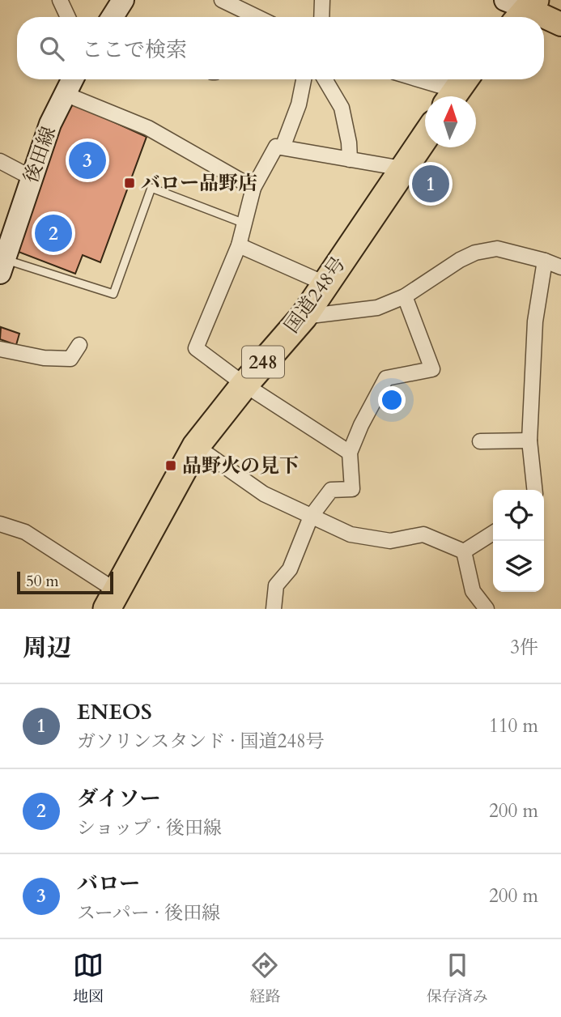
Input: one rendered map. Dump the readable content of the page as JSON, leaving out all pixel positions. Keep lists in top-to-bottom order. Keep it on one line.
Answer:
{"streets":{"highway":["国道248号","248"],"street":["後田線"]},"places":{"transit":["バロー品野店","品野火の見下"]},"scale_bar":"50 m","north":"top","page":{"search":"ここで検索","pins":["3","1","2"],"scale":"50 m","heading":["周辺","3件"],"list":[{"mark":"1","name":"ENEOS","note":"ガソリンスタンド · 国道248号","value":"110 m"},{"mark":"2","name":"ダイソー","note":"ショップ · 後田線","value":"200 m"},{"mark":"3","name":"バロー","note":"スーパー · 後田線","value":"200 m"}],"nav":["地図","経路","保存済み"]}}
